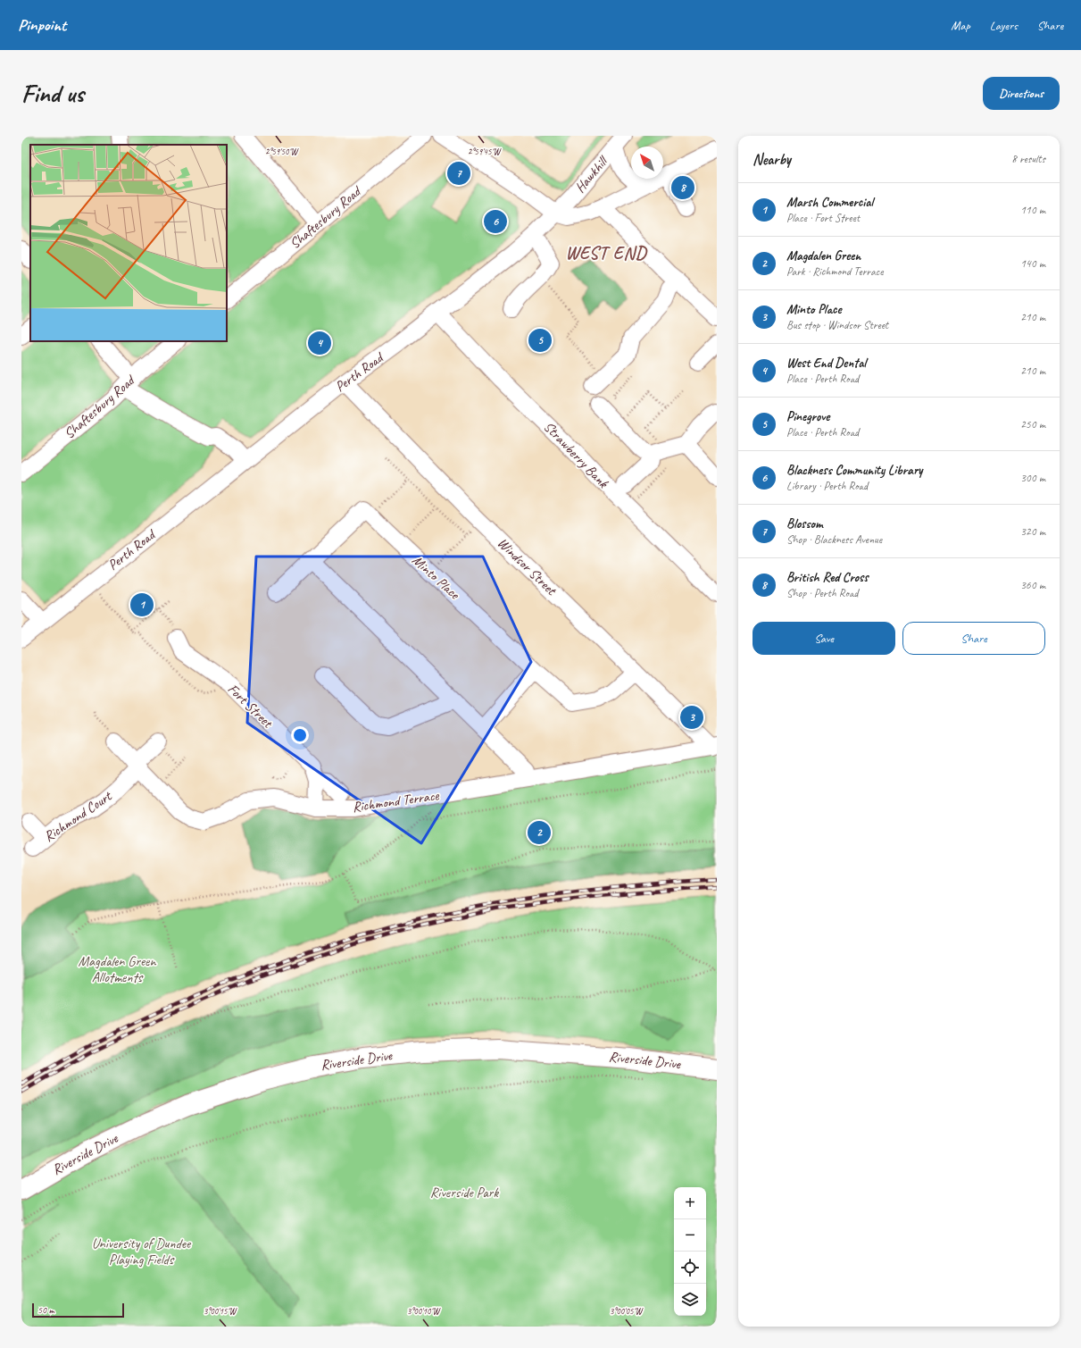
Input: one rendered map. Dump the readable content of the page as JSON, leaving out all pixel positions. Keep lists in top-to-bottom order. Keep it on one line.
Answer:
{"streets":{"main road":["Riverside Drive"],"street":["Hawkhill","Shaftesbury Road","Perth Road","Strawberry Bank","Windsor Street","Minto Place","Fort Street","Richmond Terrace","Richmond Court"]},"crossings":[["Hawkhill","Perth Road"],["Perth Road","Strawberry Bank"],["Perth Road","Windsor Street"],["Windsor Street","Minto Place"],["Windsor Street","Richmond Terrace"],["Fort Street","Richmond Terrace"],["Richmond Terrace","Richmond Court"]],"districts":["WEST END"],"parks":["Magdalen Green Allotments","Riverside Park","University of Dundee Playing Fields"],"scale_bar":"50 m","north":"top left","page":{"header":"Pinpoint","nav":["Map","Layers","Share"],"buttons":["Directions",["Save","Share"]],"title":"Find us","heading":["Nearby","8 results"],"pins":["7","8","6","5","4","1","3","2"],"list":[{"mark":"1","name":"Marsh Commercial","note":"Place · Fort Street","value":"110 m"},{"mark":"2","name":"Magdalen Green","note":"Park · Richmond Terrace","value":"140 m"},{"mark":"3","name":"Minto Place","note":"Bus stop · Windsor Street","value":"210 m"},{"mark":"4","name":"West End Dental","note":"Place · Perth Road","value":"210 m"},{"mark":"5","name":"Pinegrove","note":"Place · Perth Road","value":"250 m"},{"mark":"6","name":"Blackness Community Library","note":"Library · Perth Road","value":"300 m"},{"mark":"7","name":"Blossom","note":"Shop · Blackness Avenue","value":"320 m"},{"mark":"8","name":"British Red Cross","note":"Shop · Perth Road","value":"360 m"}],"map_buttons":["+","−"],"scale":"50 m"},"coordinates":["2°59'50\"W","2°59'45\"W","3°00'15\"W","3°00'10\"W","3°00'05\"W"]}
